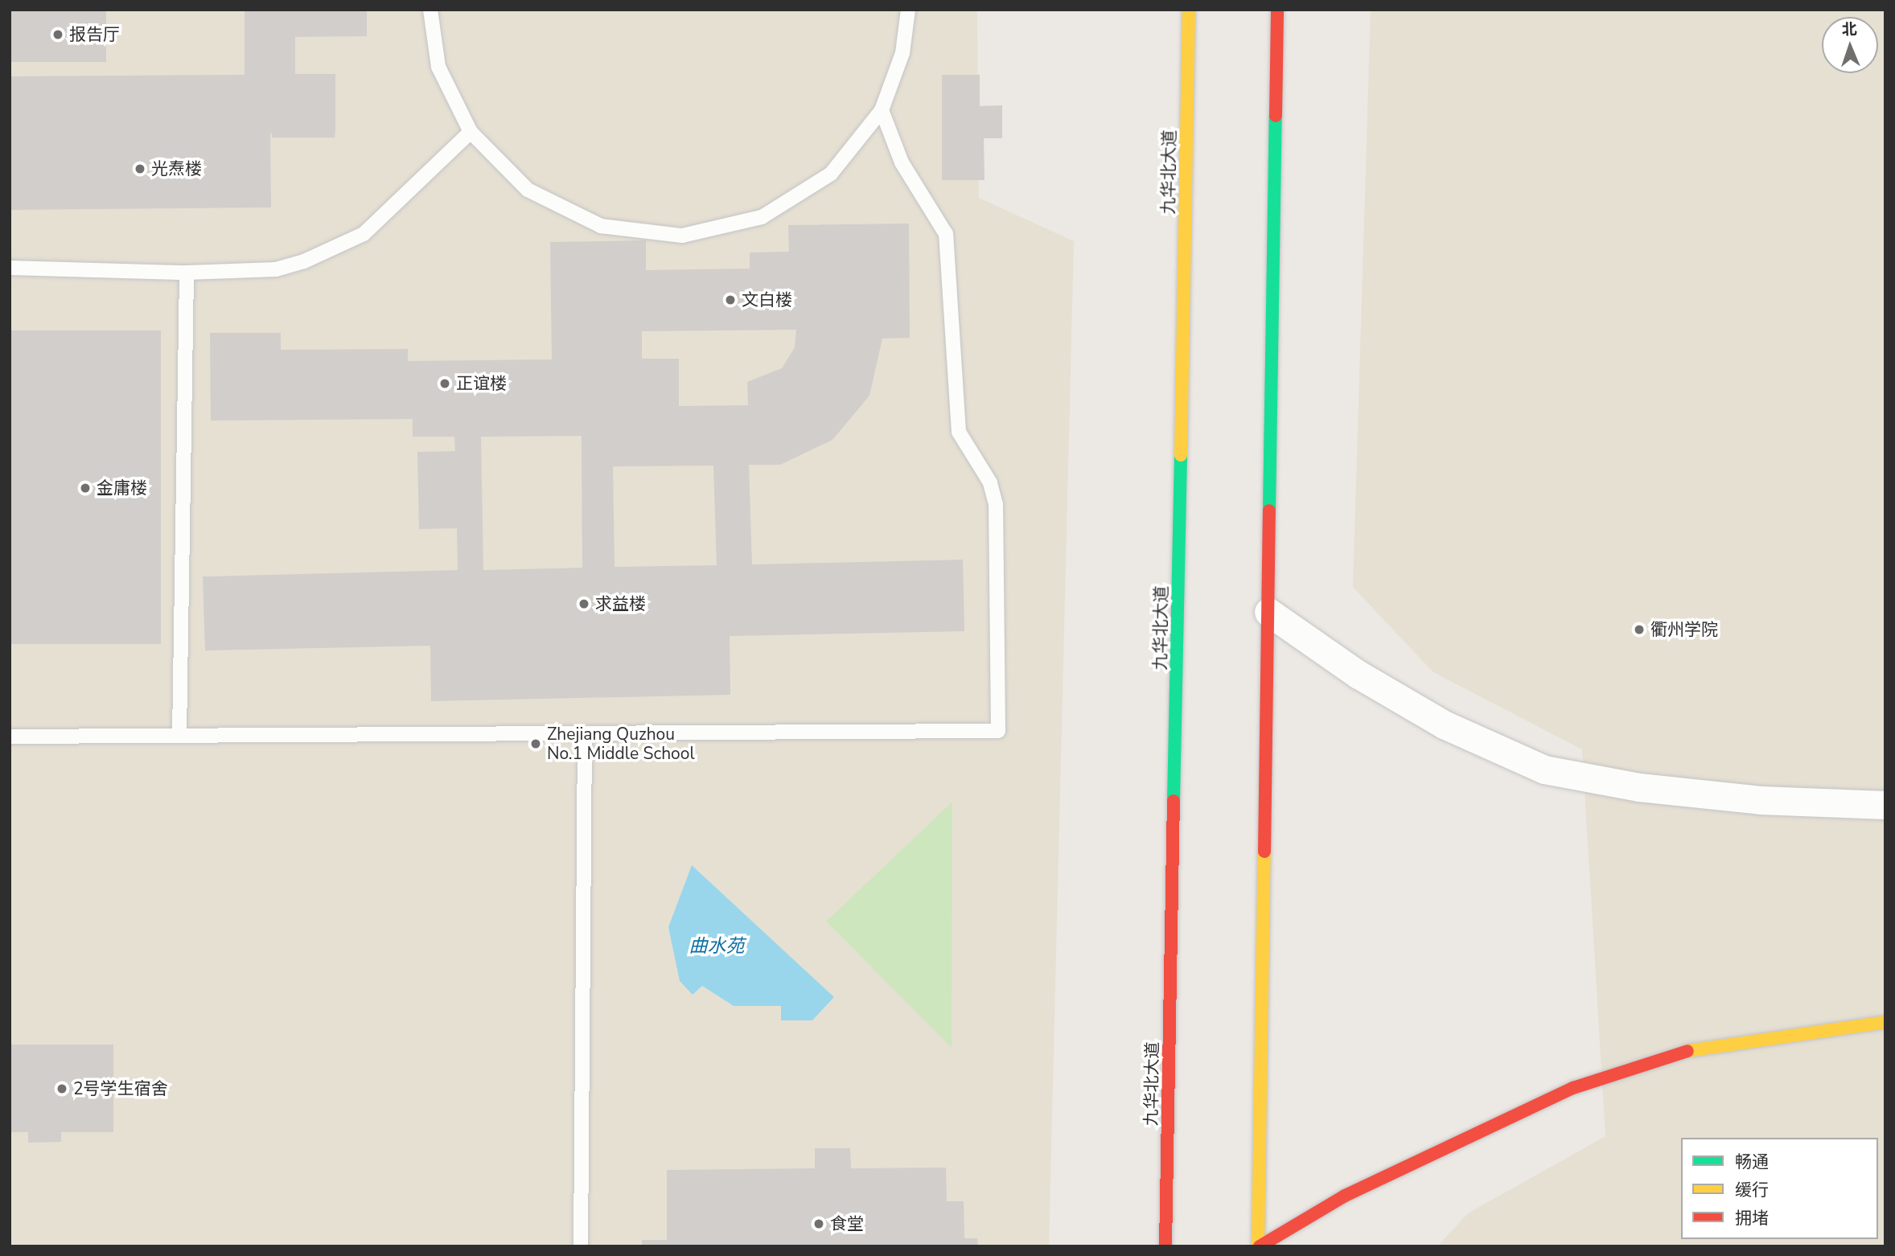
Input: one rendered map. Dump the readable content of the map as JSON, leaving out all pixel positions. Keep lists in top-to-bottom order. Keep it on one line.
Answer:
{"streets":{"main road":["九华北大道"]},"water":["曲水苑"],"places":["报告厅","光焘楼","文白楼","正谊楼","金庸楼","求益楼","衢州学院","Zhejiang Quzhou No.1 Middle School","2号学生宿舍","食堂"],"legend":["畅通","缓行","拥堵"],"north":"top"}
